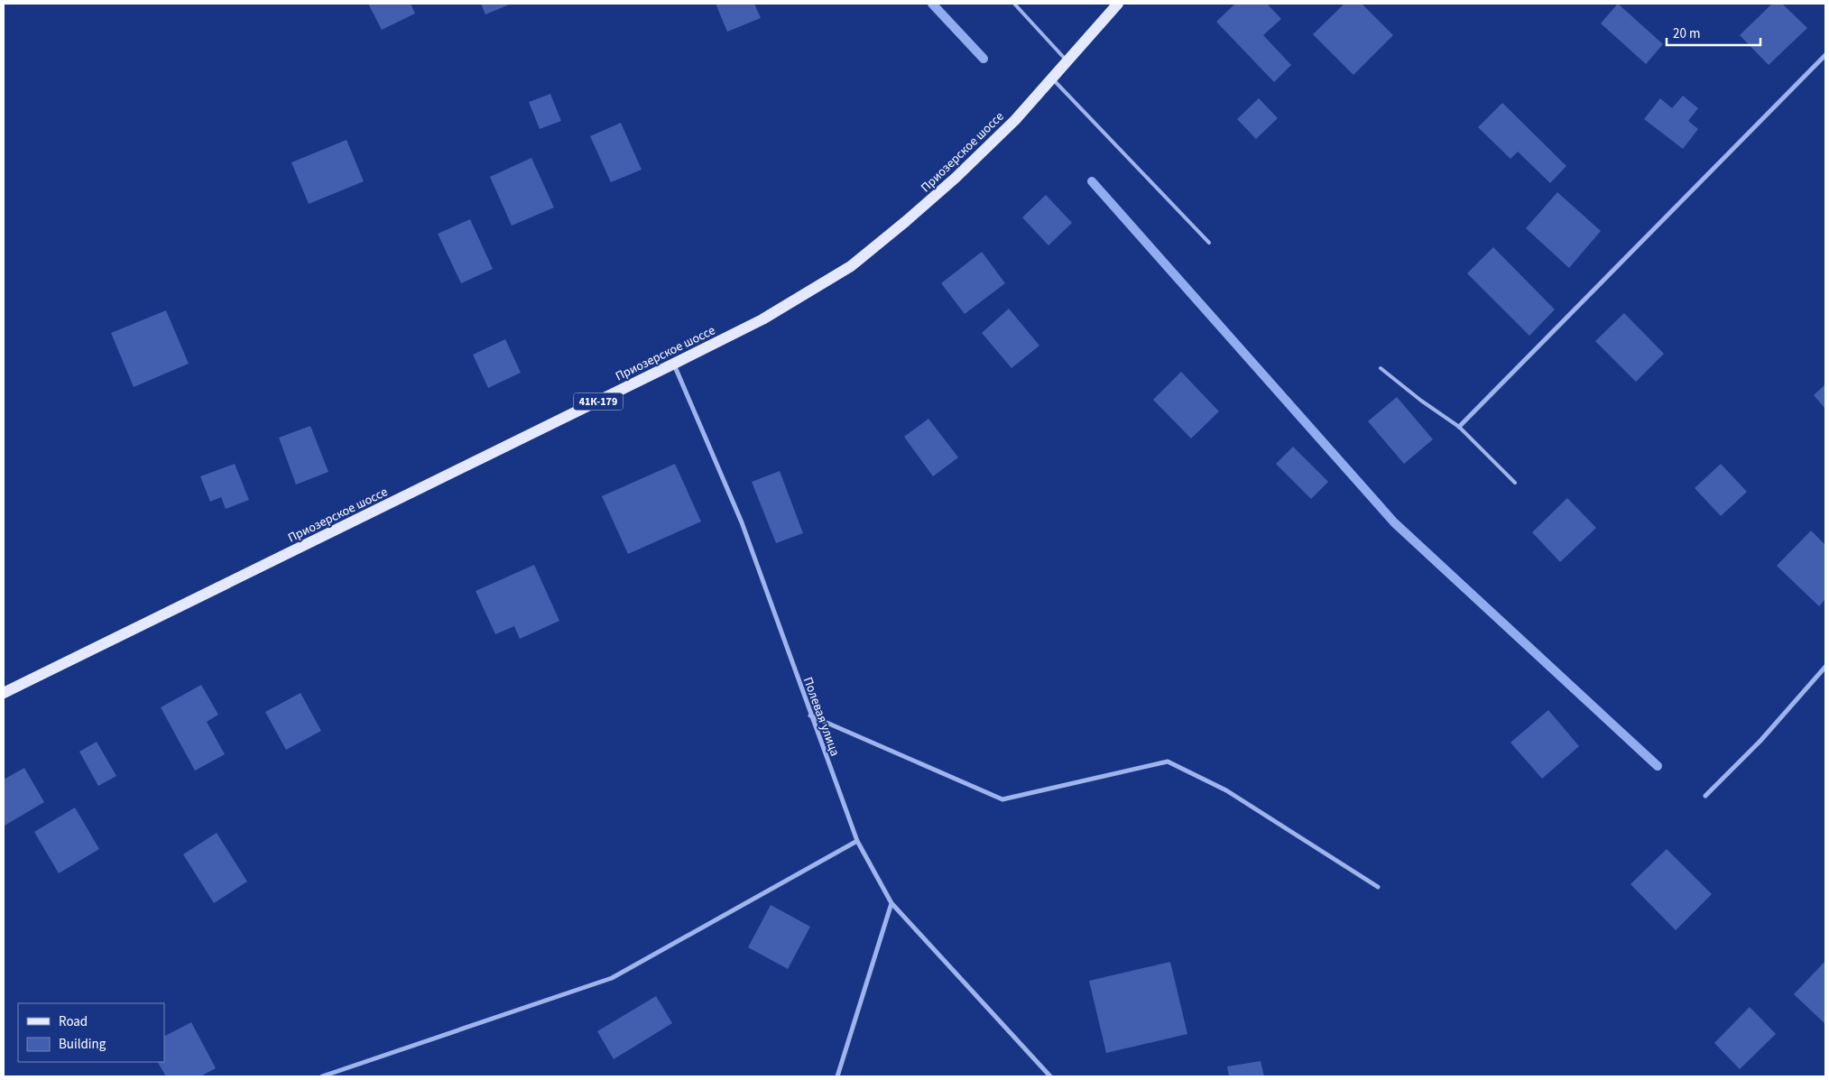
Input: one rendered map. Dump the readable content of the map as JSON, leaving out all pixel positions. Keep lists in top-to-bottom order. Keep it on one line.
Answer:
{"streets":{"main road":["Приозерское шоссе","41К-179"],"street":["Полевая улица"]},"crossings":[["Приозерское шоссе","Полевая улица"]],"legend":["Road","Building"],"scale_bar":"20 m"}
